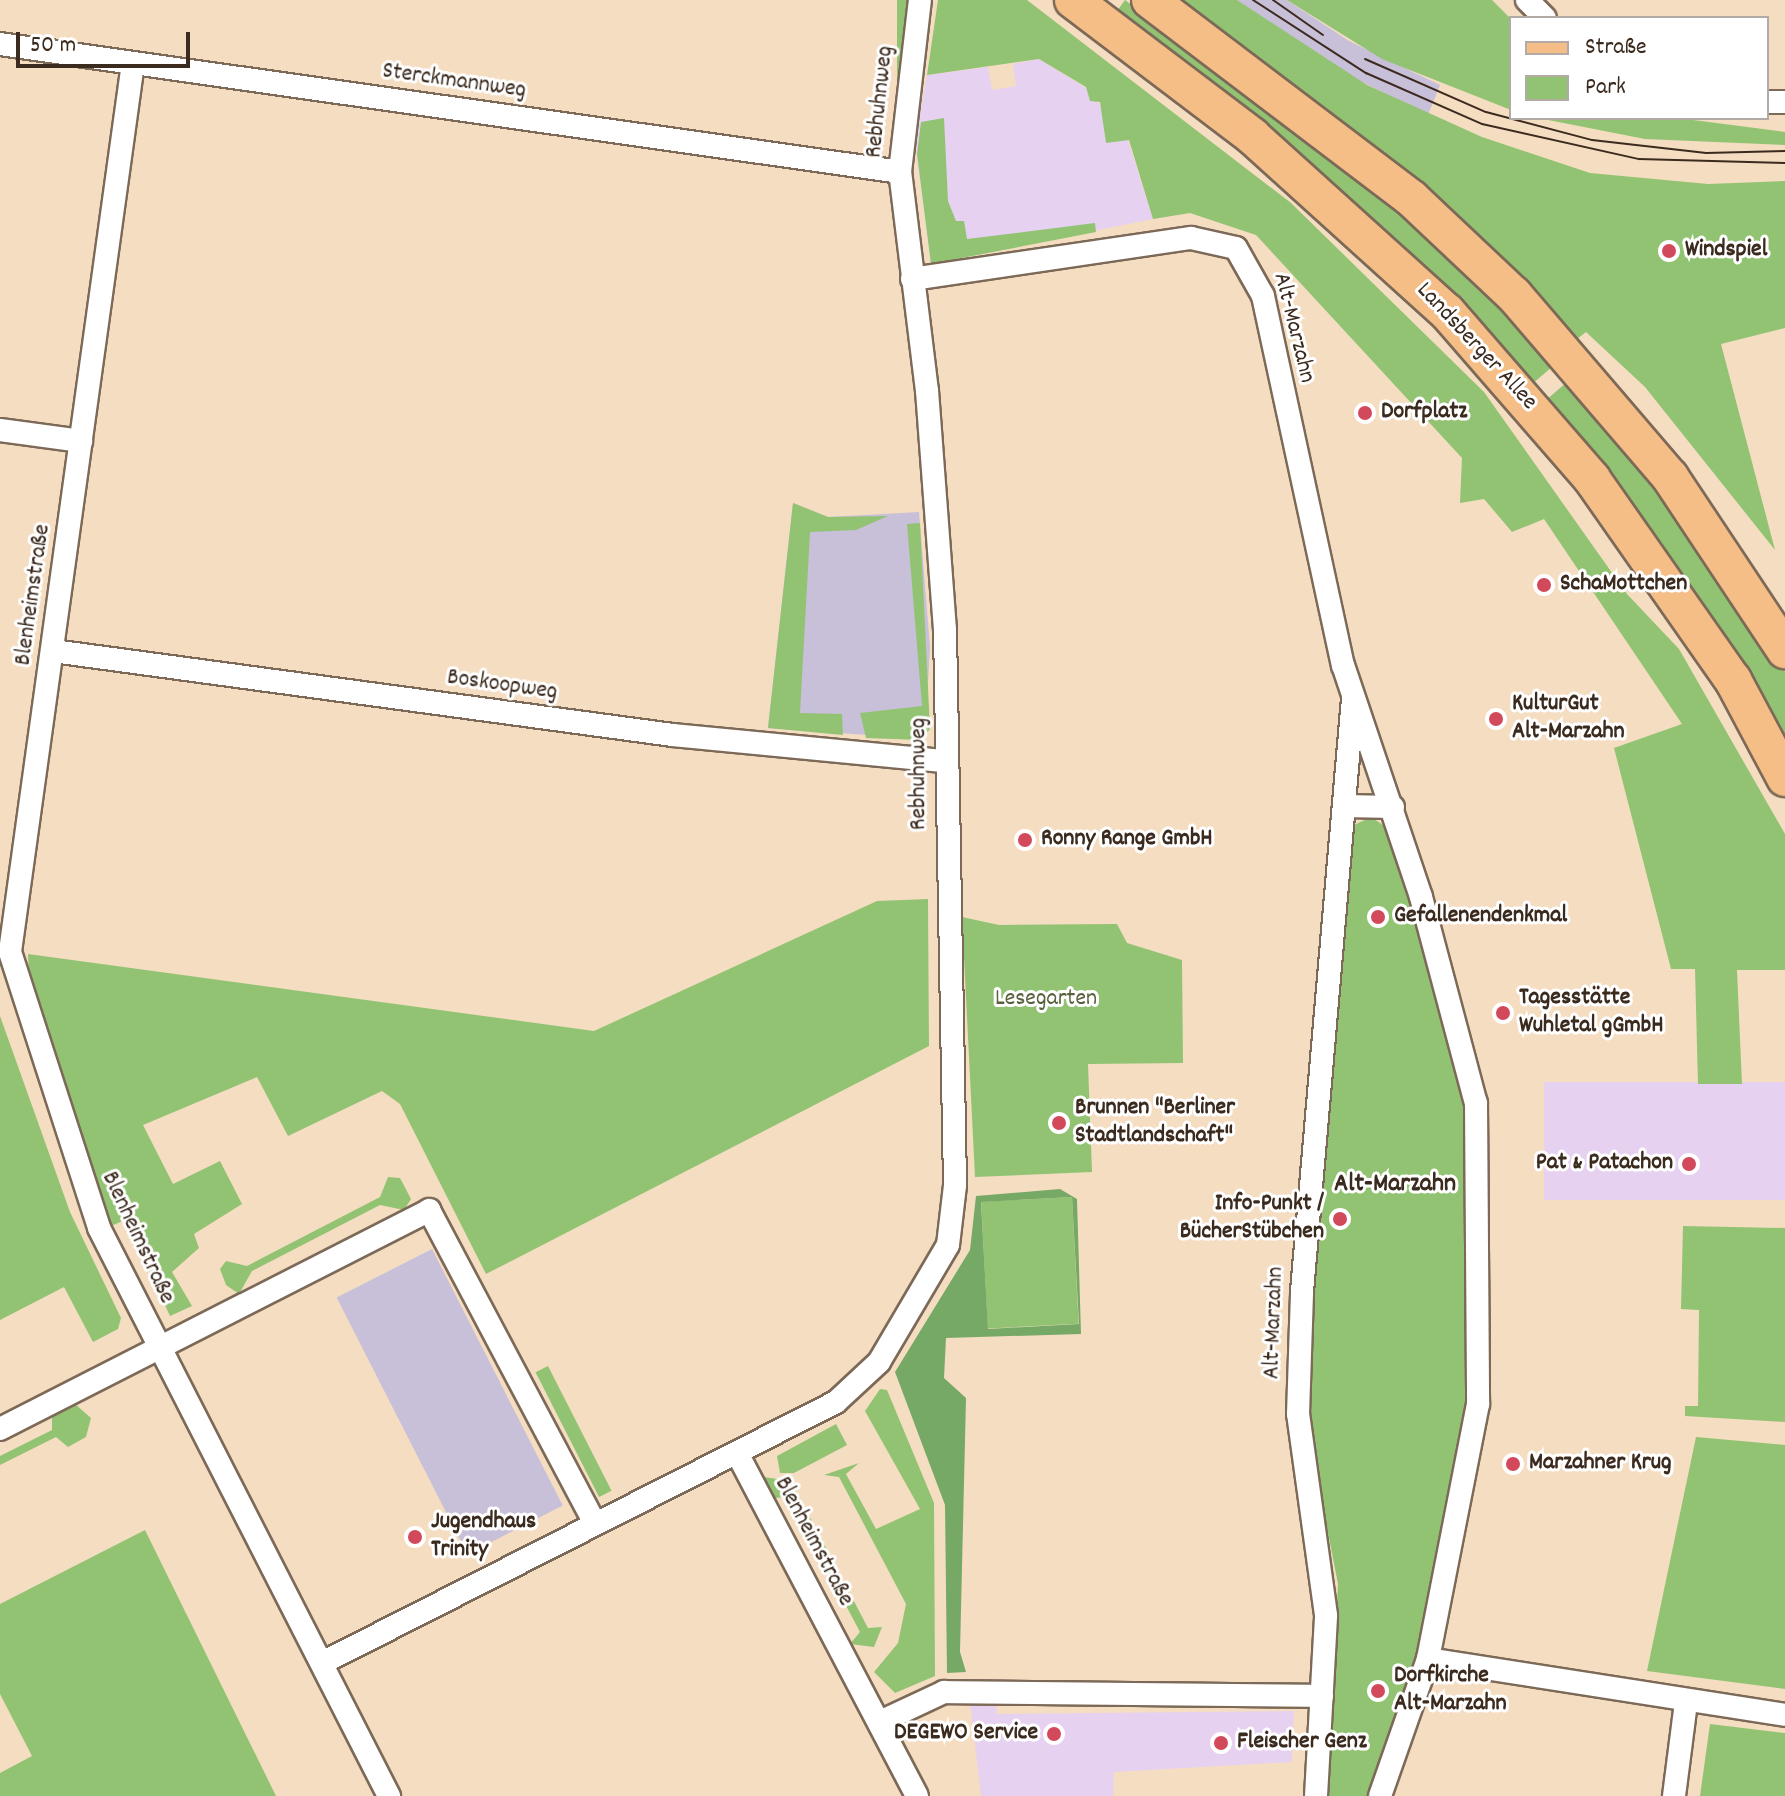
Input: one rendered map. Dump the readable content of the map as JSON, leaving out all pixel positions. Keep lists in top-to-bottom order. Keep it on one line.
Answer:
{"streets":{"main road":["Landsberger Allee"],"street":["Sterckmannweg","Rebhuhnweg","Alt-Marzahn","Blenheimstraße","Boskoopweg"]},"crossings":[["Sterckmannweg","Rebhuhnweg"],["Sterckmannweg","Blenheimstraße"],["Rebhuhnweg","Alt-Marzahn"],["Rebhuhnweg","Blenheimstraße"],["Rebhuhnweg","Boskoopweg"],["Blenheimstraße","Boskoopweg"]],"districts":["Alt-Marzahn"],"parks":["Lesegarten"],"places":["Windspiel","Dorfplatz","SchaMottchen","KulturGut Alt-Marzahn","Ronny Range GmbH","Gefallenendenkmal","Tagesstätte Wuhletal gGmbH","Brunnen \"Berliner Stadtlandschaft\"","Pat & Patachon","Info-Punkt / BücherStübchen","Marzahner Krug","Jugendhaus Trinity","Dorfkirche Alt-Marzahn","DEGEWO Service","Fleischer Genz"],"legend":["Straße","Park"],"scale_bar":"50 m"}
